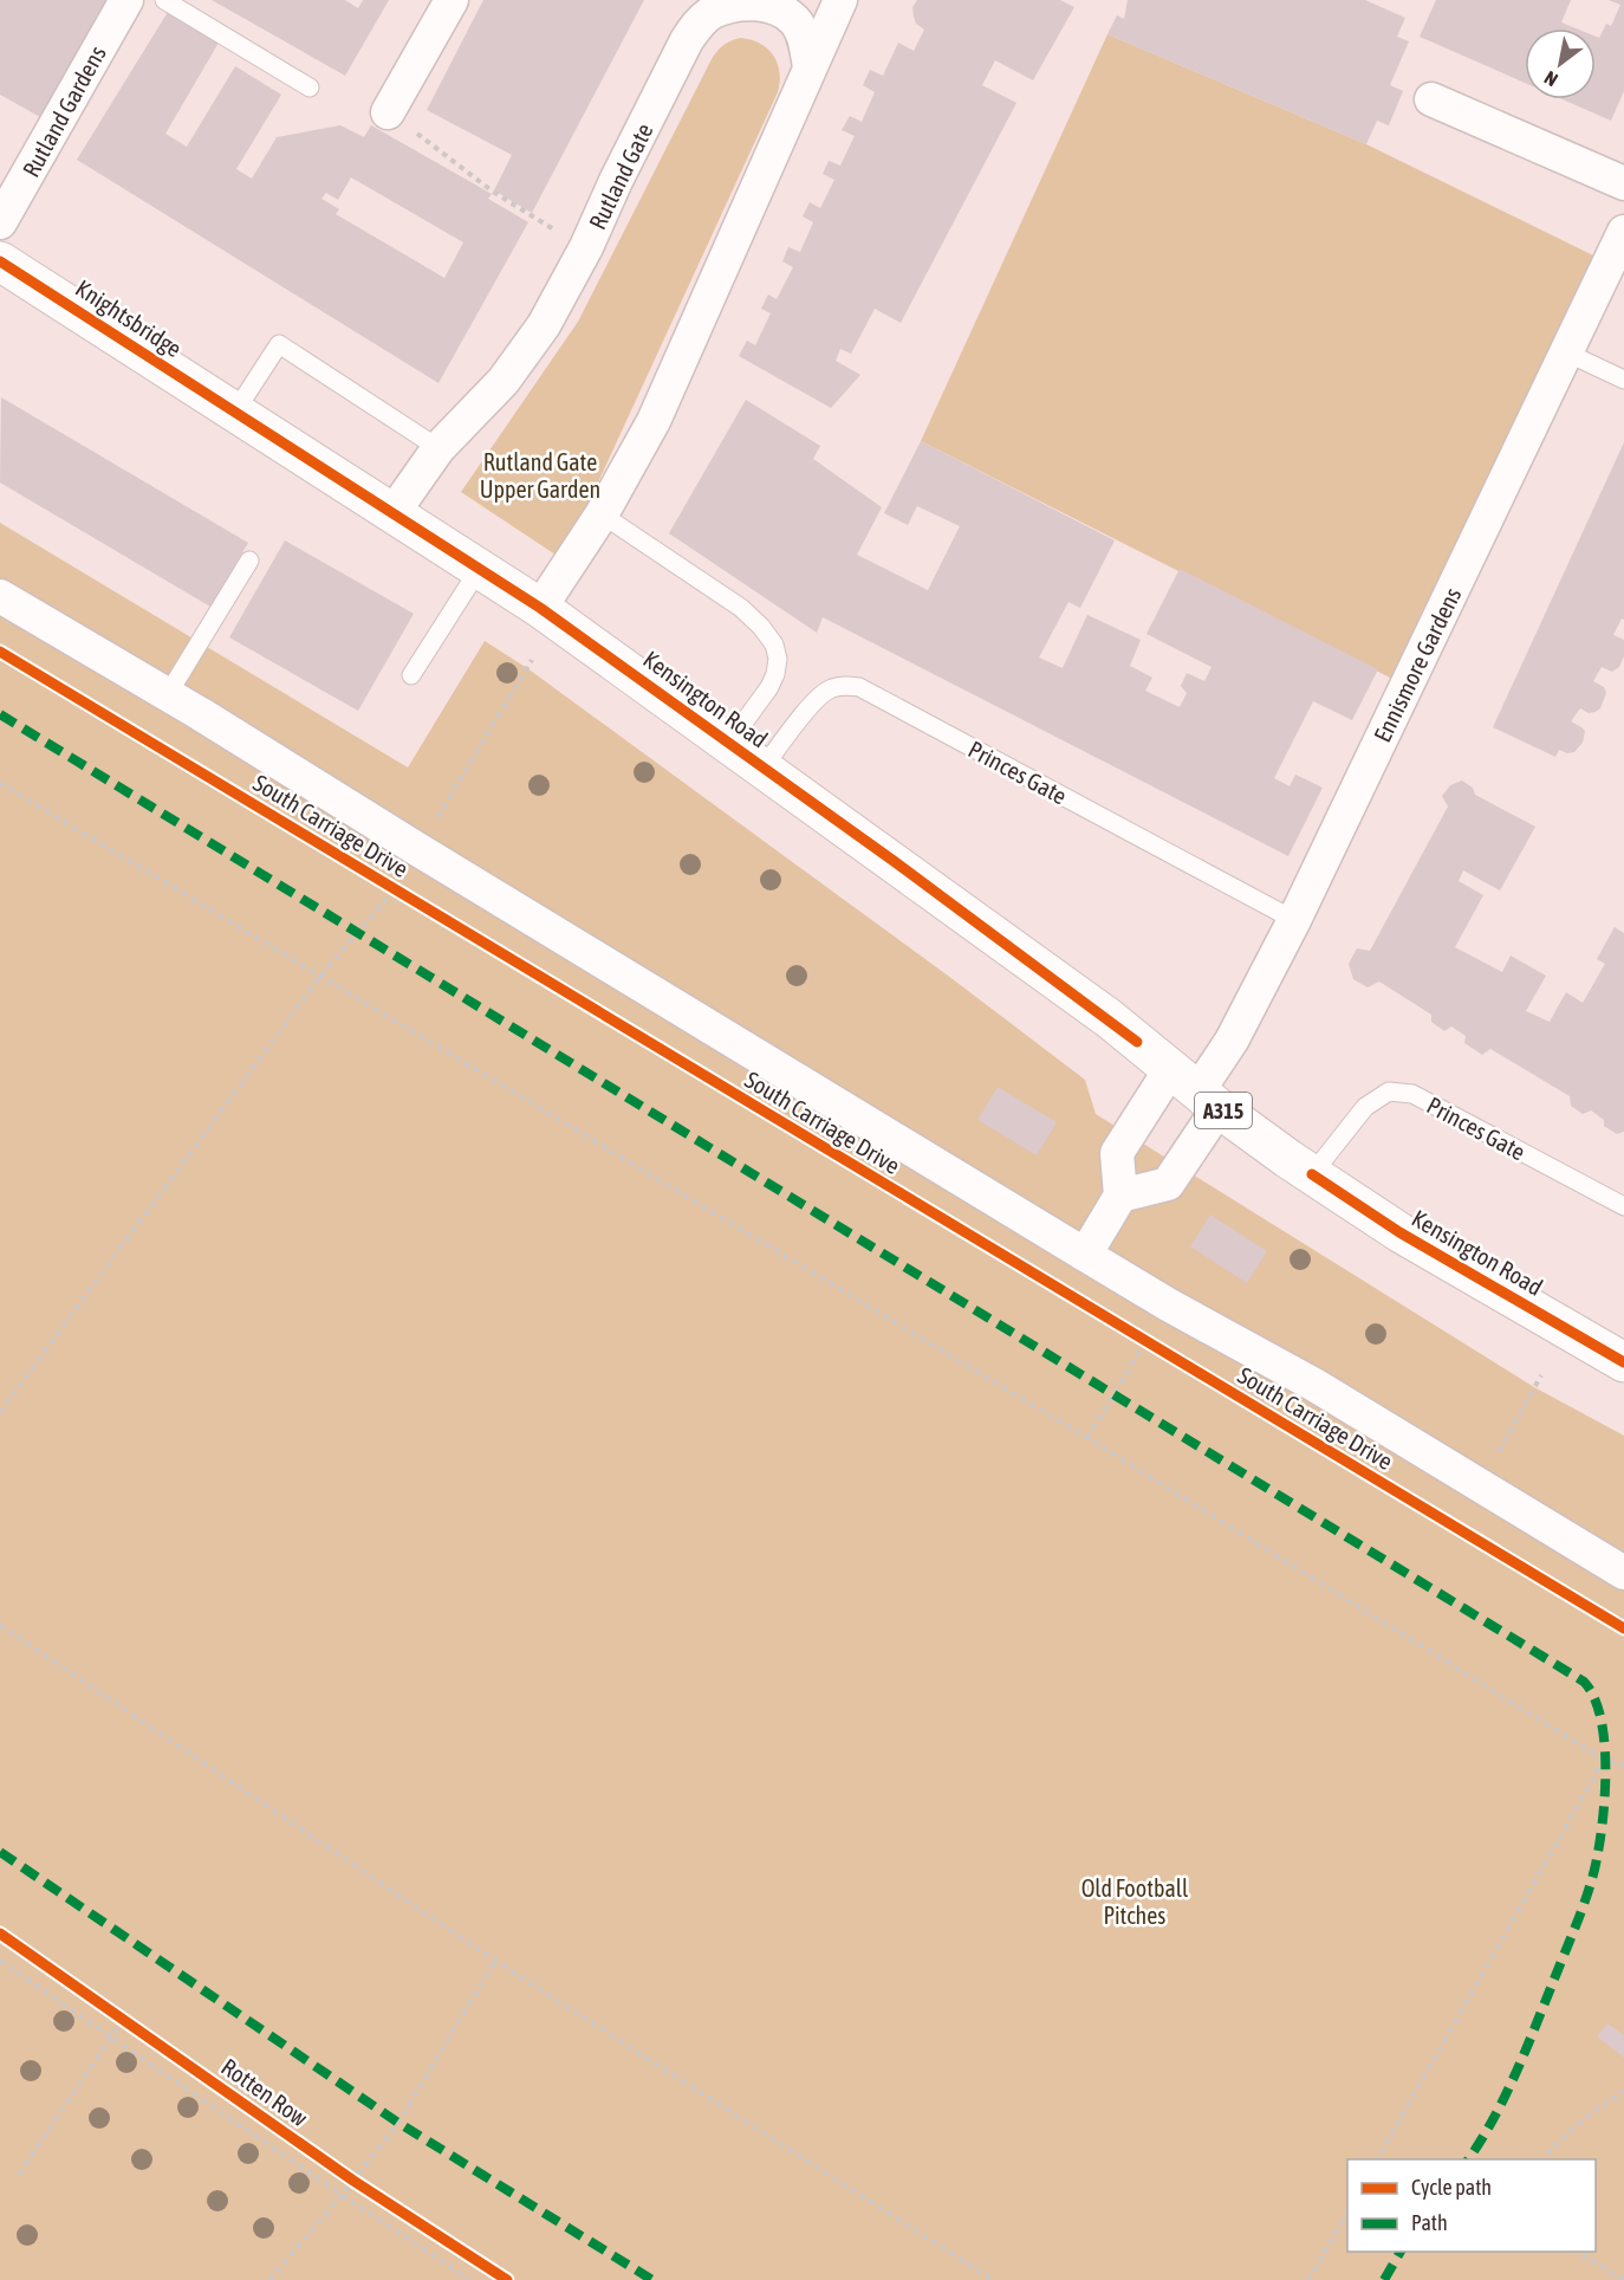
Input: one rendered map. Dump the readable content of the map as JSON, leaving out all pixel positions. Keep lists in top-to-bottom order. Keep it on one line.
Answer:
{"streets":{"main road":["Knightsbridge","Kensington Road","A315"],"street":["Rutland Gardens","Rutland Gate","Ennismore Gardens","South Carriage Drive"],"lane":["Princes Gate"],"cycle path":["Rotten Row"]},"crossings":[["Rutland Gate","Kensington Road"],["Knightsbridge","Kensington Road"],["Ennismore Gardens","Kensington Road"],["Ennismore Gardens","Princes Gate"],["Kensington Road","Princes Gate"]],"parks":["Rutland Gate Upper Garden","Old Football Pitches"],"legend":["Cycle path","Path"],"north":"bottom left"}
